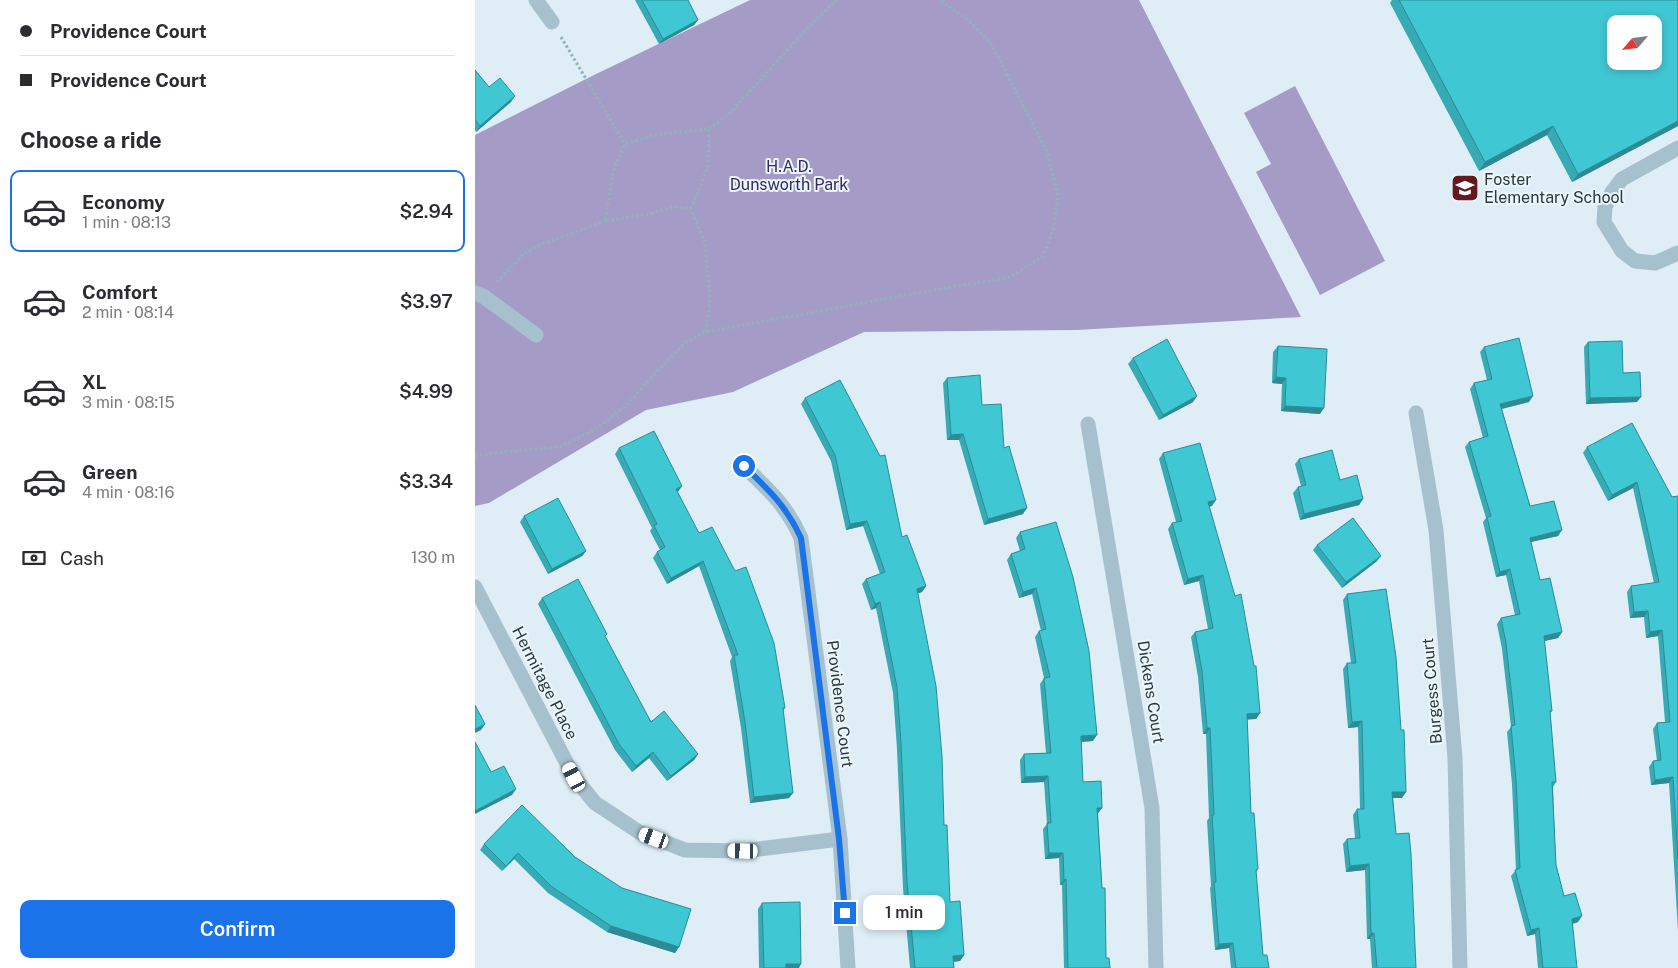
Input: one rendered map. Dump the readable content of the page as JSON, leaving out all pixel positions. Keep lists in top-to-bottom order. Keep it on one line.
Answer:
{"streets":{"street":["Hermitage Place","Burgess Court","Dickens Court","Providence Court"]},"crossings":[["Hermitage Place","Providence Court"]],"parks":["H.A.D. Dunsworth Park"],"places":{"school or university":["Foster Elementary School"]},"north":"bottom left","page":{"banner":["Providence Court","Providence Court"],"heading":"Choose a ride","list":[{"name":"Economy","note":"1 min · 08:13","value":"$2.94"},{"name":"Comfort","note":"2 min · 08:14","value":"$3.97"},{"name":"XL","note":"3 min · 08:15","value":"$4.99"},{"name":"Green","note":"4 min · 08:16","value":"$3.34"}],"pay":["Cash","130 m"],"buttons":"Confirm","bubble":"1 min"}}
